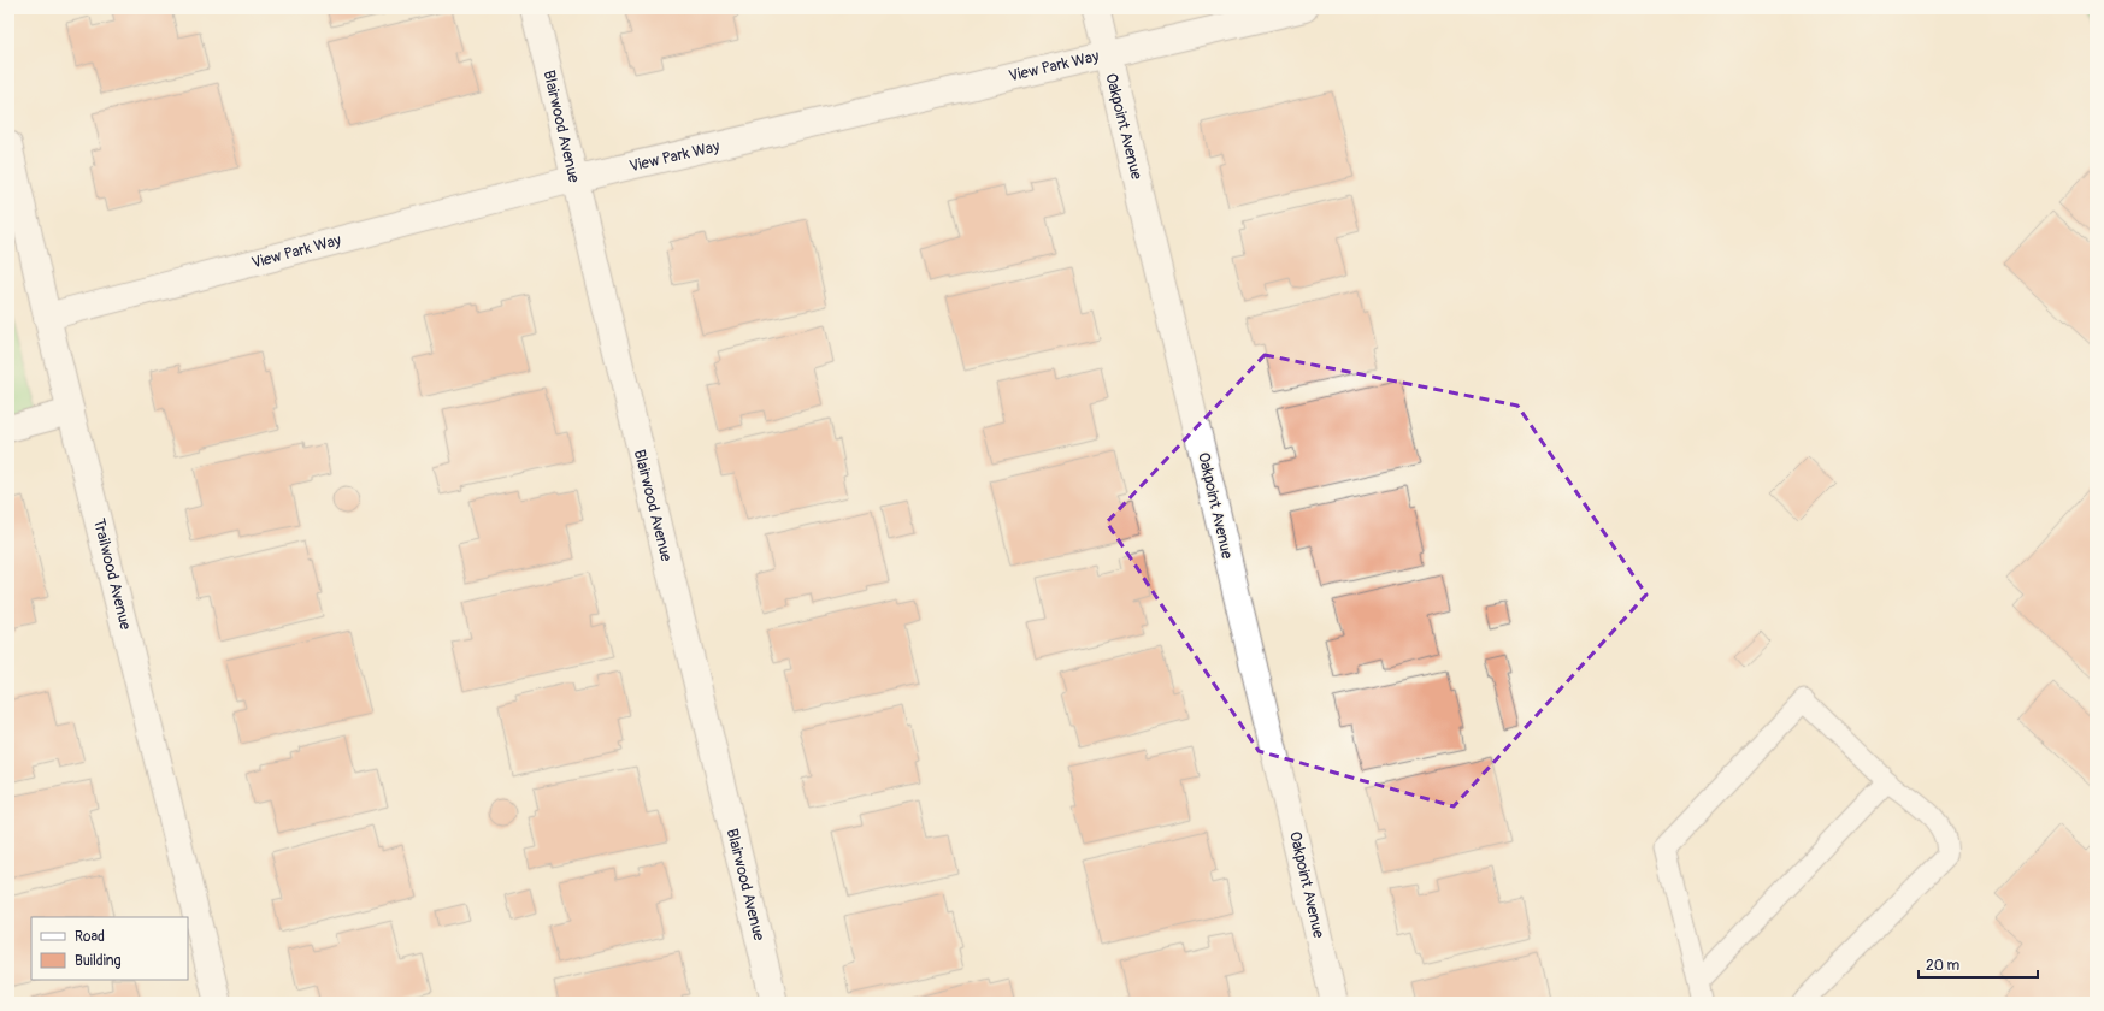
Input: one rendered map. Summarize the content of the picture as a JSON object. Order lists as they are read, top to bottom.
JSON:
{
  "streets": {
    "street": [
      "View Park Way",
      "Blairwood Avenue",
      "Oakpoint Avenue",
      "Trailwood Avenue"
    ]
  },
  "crossings": [
    ["View Park Way", "Blairwood Avenue"],
    ["View Park Way", "Oakpoint Avenue"],
    ["View Park Way", "Trailwood Avenue"]
  ],
  "legend": ["Road", "Building"],
  "scale_bar": "20 m"
}
